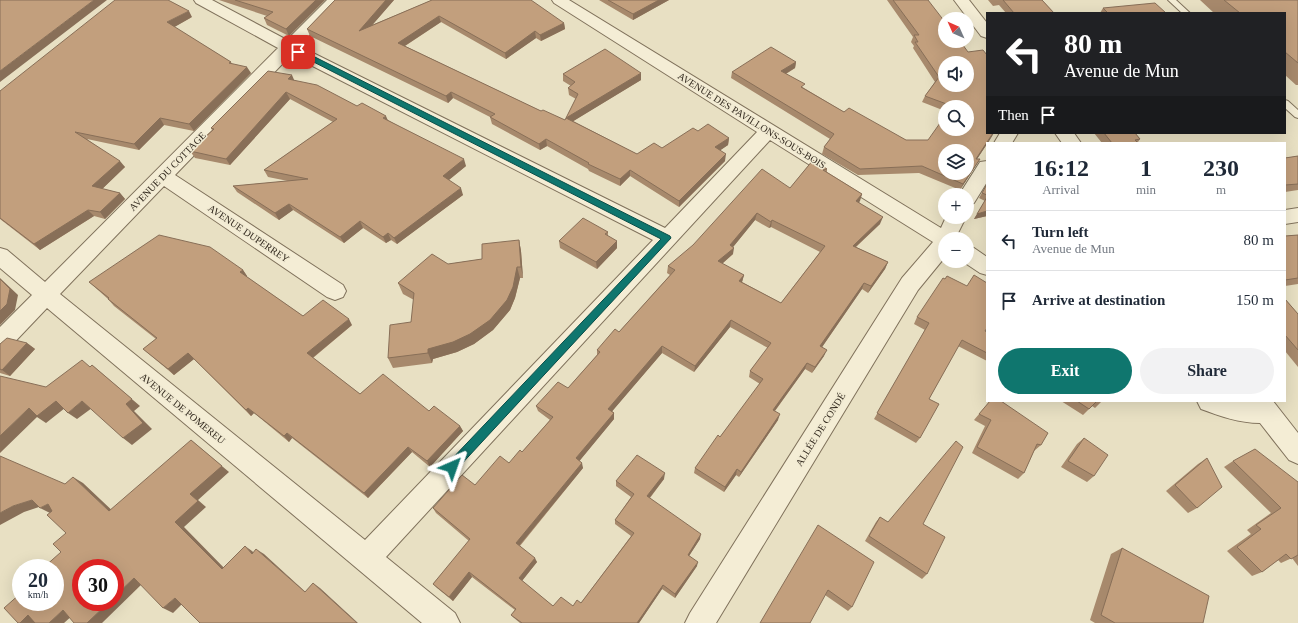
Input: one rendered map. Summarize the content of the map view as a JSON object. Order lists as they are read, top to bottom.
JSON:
{
  "streets": {
    "street": [
      "AVENUE DES PAVILLONS-SOUS-BOIS",
      "AVENUE DU COTTAGE",
      "AVENUE DUPERREY",
      "AVENUE DE POMEREU",
      "ALLÉE DE CONDÉ"
    ]
  },
  "crossings": [
    ["AVENUE DU COTTAGE", "AVENUE DUPERREY"],
    ["AVENUE DU COTTAGE", "AVENUE DE POMEREU"]
  ],
  "north": "top left",
  "page": {
    "map_buttons": ["+", "−"],
    "turn": ["80 m", "Avenue de Mun"],
    "then": "Then",
    "eta": [
      "16:12",
      "Arrival",
      "1",
      "min",
      "230",
      "m"
    ],
    "list": [
      {
        "name": "Turn left",
        "note": "Avenue de Mun",
        "value": "80 m"
      },
      {
        "name": "Arrive at destination",
        "value": "150 m"
      }
    ],
    "buttons": ["Exit", "Share"],
    "speed": "20 km/h",
    "limit": "30"
  }
}
